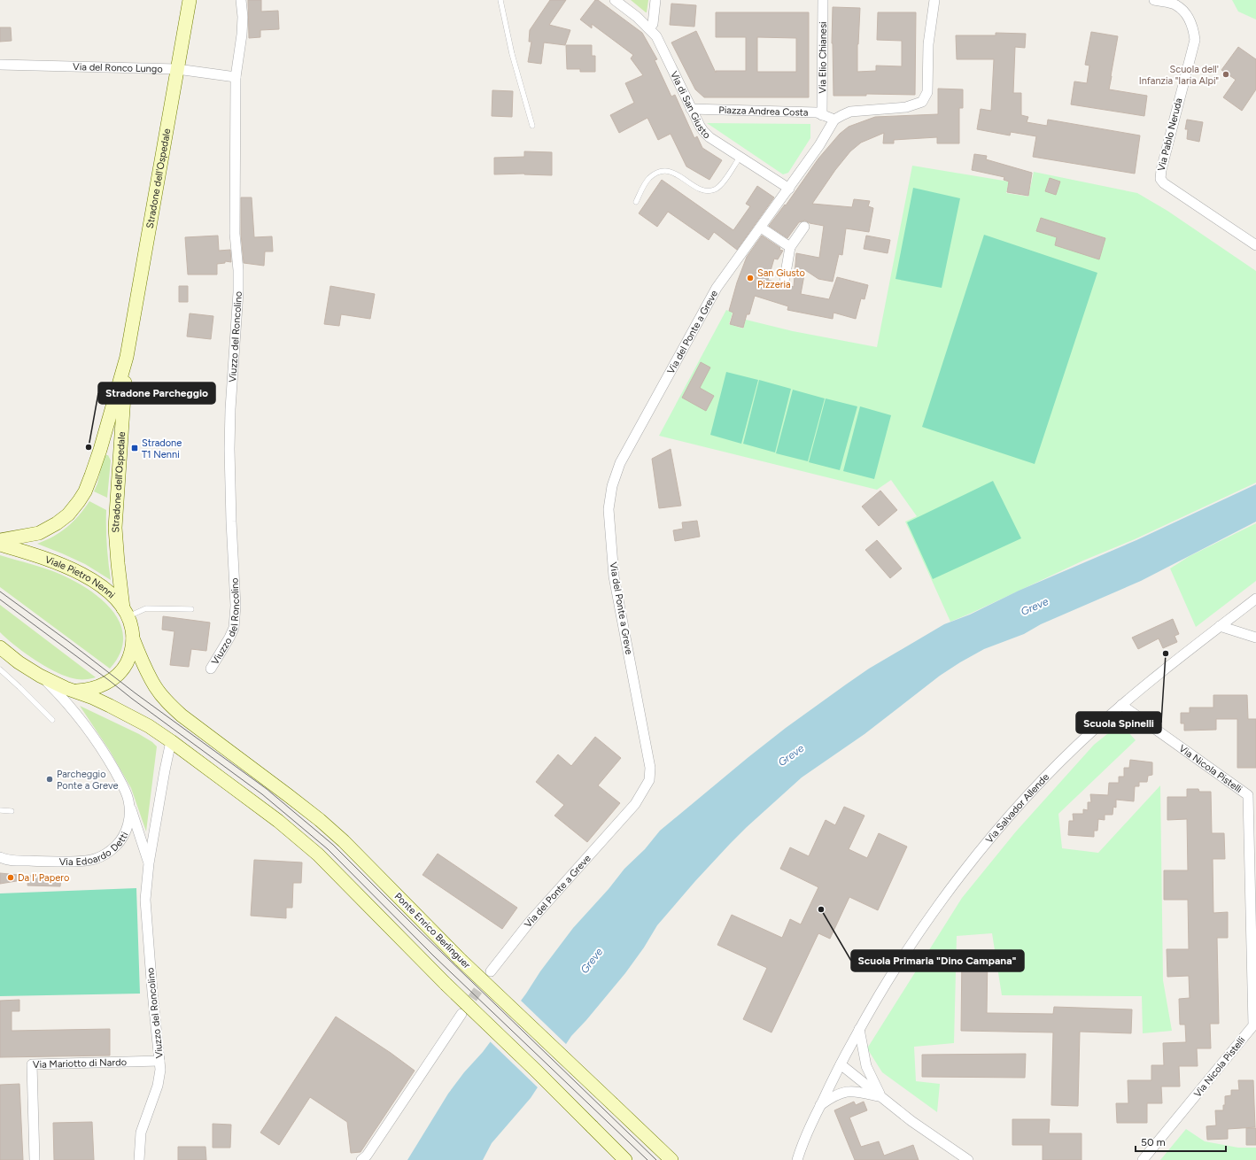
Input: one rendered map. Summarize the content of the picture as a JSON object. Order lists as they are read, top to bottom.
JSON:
{
  "streets": {
    "main road": ["Stradone dell'Ospedale", "Viale Pietro Nenni", "Ponte Enrico Berlinguer"],
    "street": [
      "Via Elio Chianesi",
      "Via del Ronco Lungo",
      "Via di San Giusto",
      "Piazza Andrea Costa",
      "Via Pablo Neruda",
      "Via del Ponte a Greve",
      "Viuzzo del Roncolino",
      "Via Nicola Pistelli",
      "Via Salvador Allende",
      "Via Edoardo Detti",
      "Via Mariotto di Nardo"
    ]
  },
  "crossings": [
    ["Via Elio Chianesi", "Piazza Andrea Costa"],
    ["Via del Ronco Lungo", "Stradone dell'Ospedale"],
    ["Via del Ronco Lungo", "Viuzzo del Roncolino"],
    ["Via di San Giusto", "Piazza Andrea Costa"],
    ["Via di San Giusto", "Via del Ponte a Greve"],
    ["Piazza Andrea Costa", "Via del Ponte a Greve"],
    ["Stradone dell'Ospedale", "Viale Pietro Nenni"],
    ["Viuzzo del Roncolino", "Via Edoardo Detti"],
    ["Viuzzo del Roncolino", "Via Mariotto di Nardo"],
    ["Viale Pietro Nenni", "Ponte Enrico Berlinguer"],
    ["Via Nicola Pistelli", "Via Salvador Allende"]
  ],
  "water": ["Greve"],
  "places": {
    "other": [
      "Scuola dell' Infanzia \"Iaria Alpi\"",
      "San Giusto Pizzeria",
      "Stradone Parcheggio",
      "Scuola Spinelli",
      "Parcheggio Ponte a Greve",
      "Da I' Papero",
      "Scuola Primaria \"Dino Campana\""
    ],
    "transit": ["Stradone T1 Nenni"]
  },
  "scale_bar": "50 m"
}
